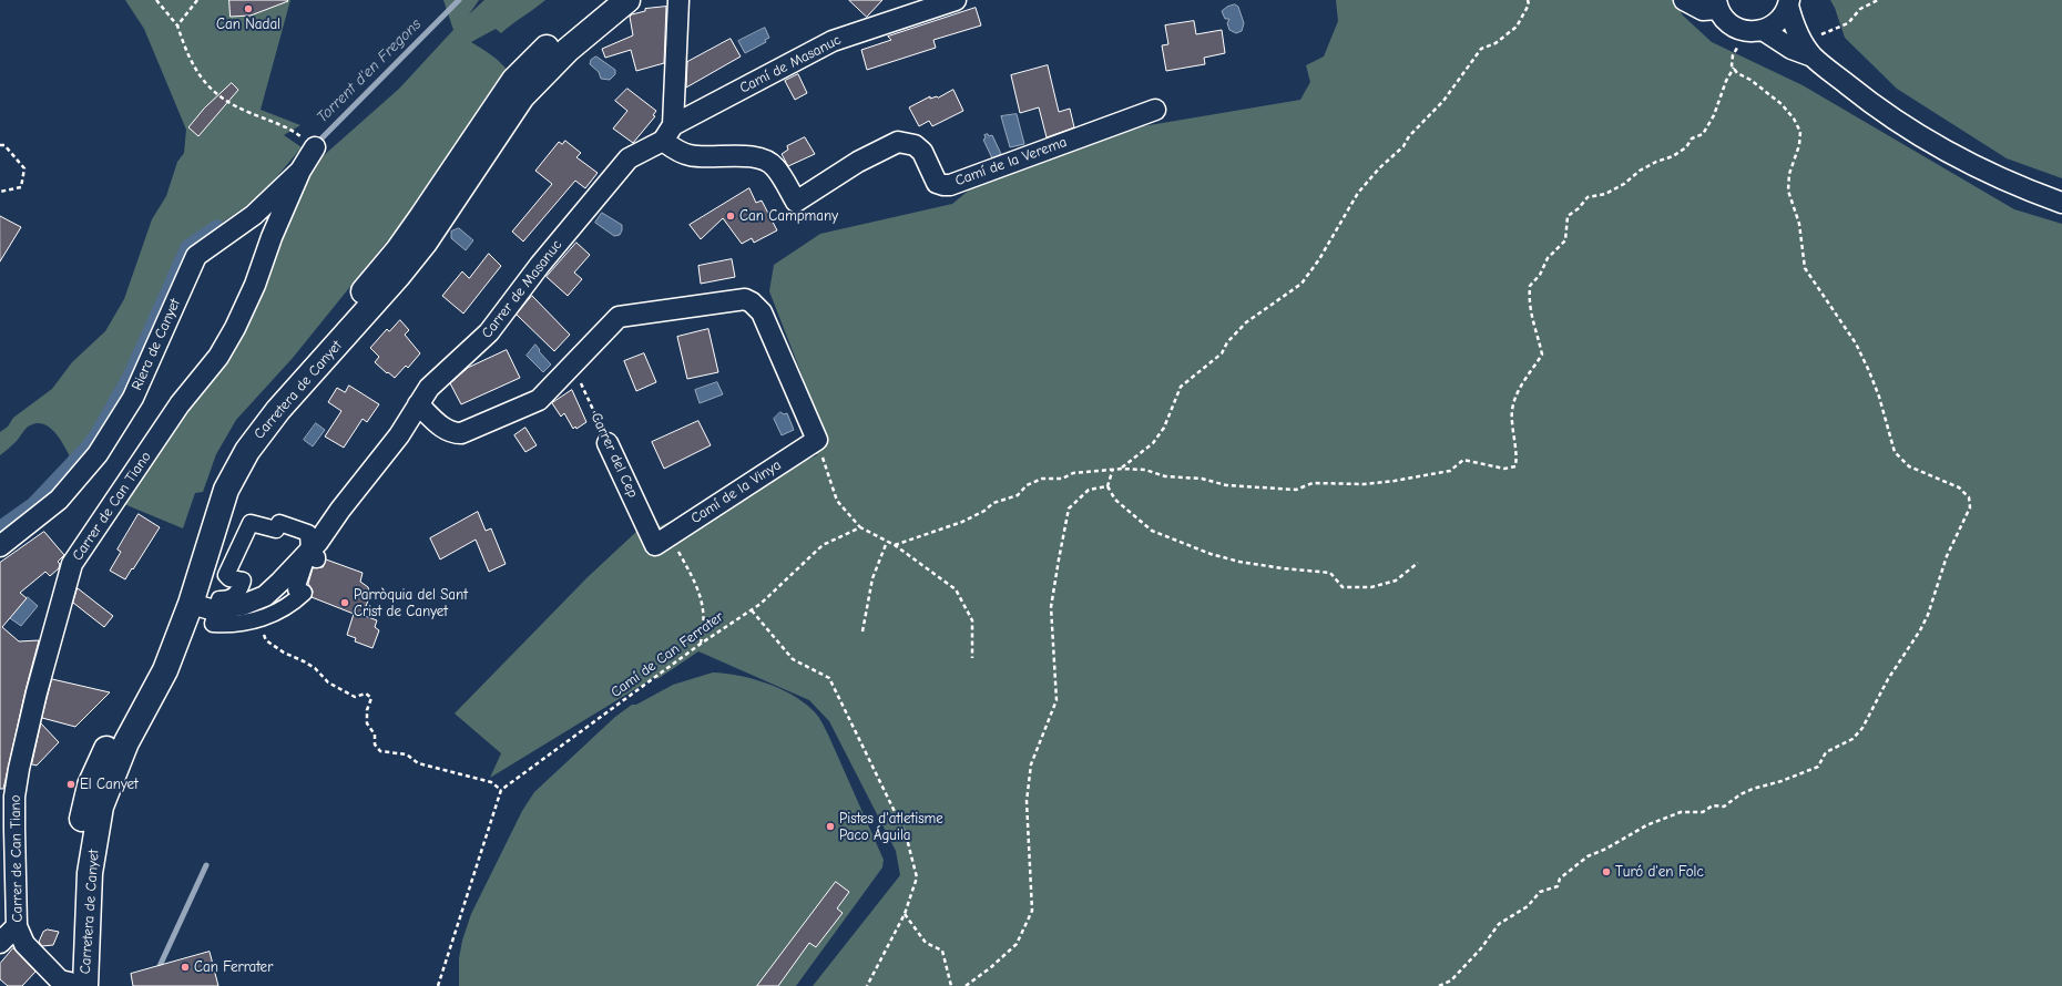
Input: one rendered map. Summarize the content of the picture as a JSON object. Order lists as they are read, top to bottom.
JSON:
{
  "streets": {
    "street": [
      "Camí de Masanuc",
      "Camí de la Verema",
      "Carrer de Masanuc",
      "Riera de Canyet",
      "Carretera de Canyet",
      "Carrer del Cep",
      "Camí de la Vinya",
      "Carrer de Can Tiano"
    ],
    "path": ["Camí de Can Ferrater"]
  },
  "crossings": [
    ["Camí de Masanuc", "Camí de la Verema"],
    ["Camí de Masanuc", "Carrer de Masanuc"],
    ["Camí de la Verema", "Carrer de Masanuc"],
    ["Carrer de Masanuc", "Carretera de Canyet"],
    ["Riera de Canyet", "Carrer de Can Tiano"],
    ["Carretera de Canyet", "Carrer de Can Tiano"],
    ["Carrer del Cep", "Camí de la Vinya"]
  ],
  "water": ["Torrent d'en Fregons"],
  "places": [
    "Can Nadal",
    "Can Campmany",
    "Parròquia del Sant Crist de Canyet",
    "El Canyet",
    "Pistes d'atletisme Paco Águila",
    "Turó d'en Folc",
    "Can Ferrater"
  ]
}
